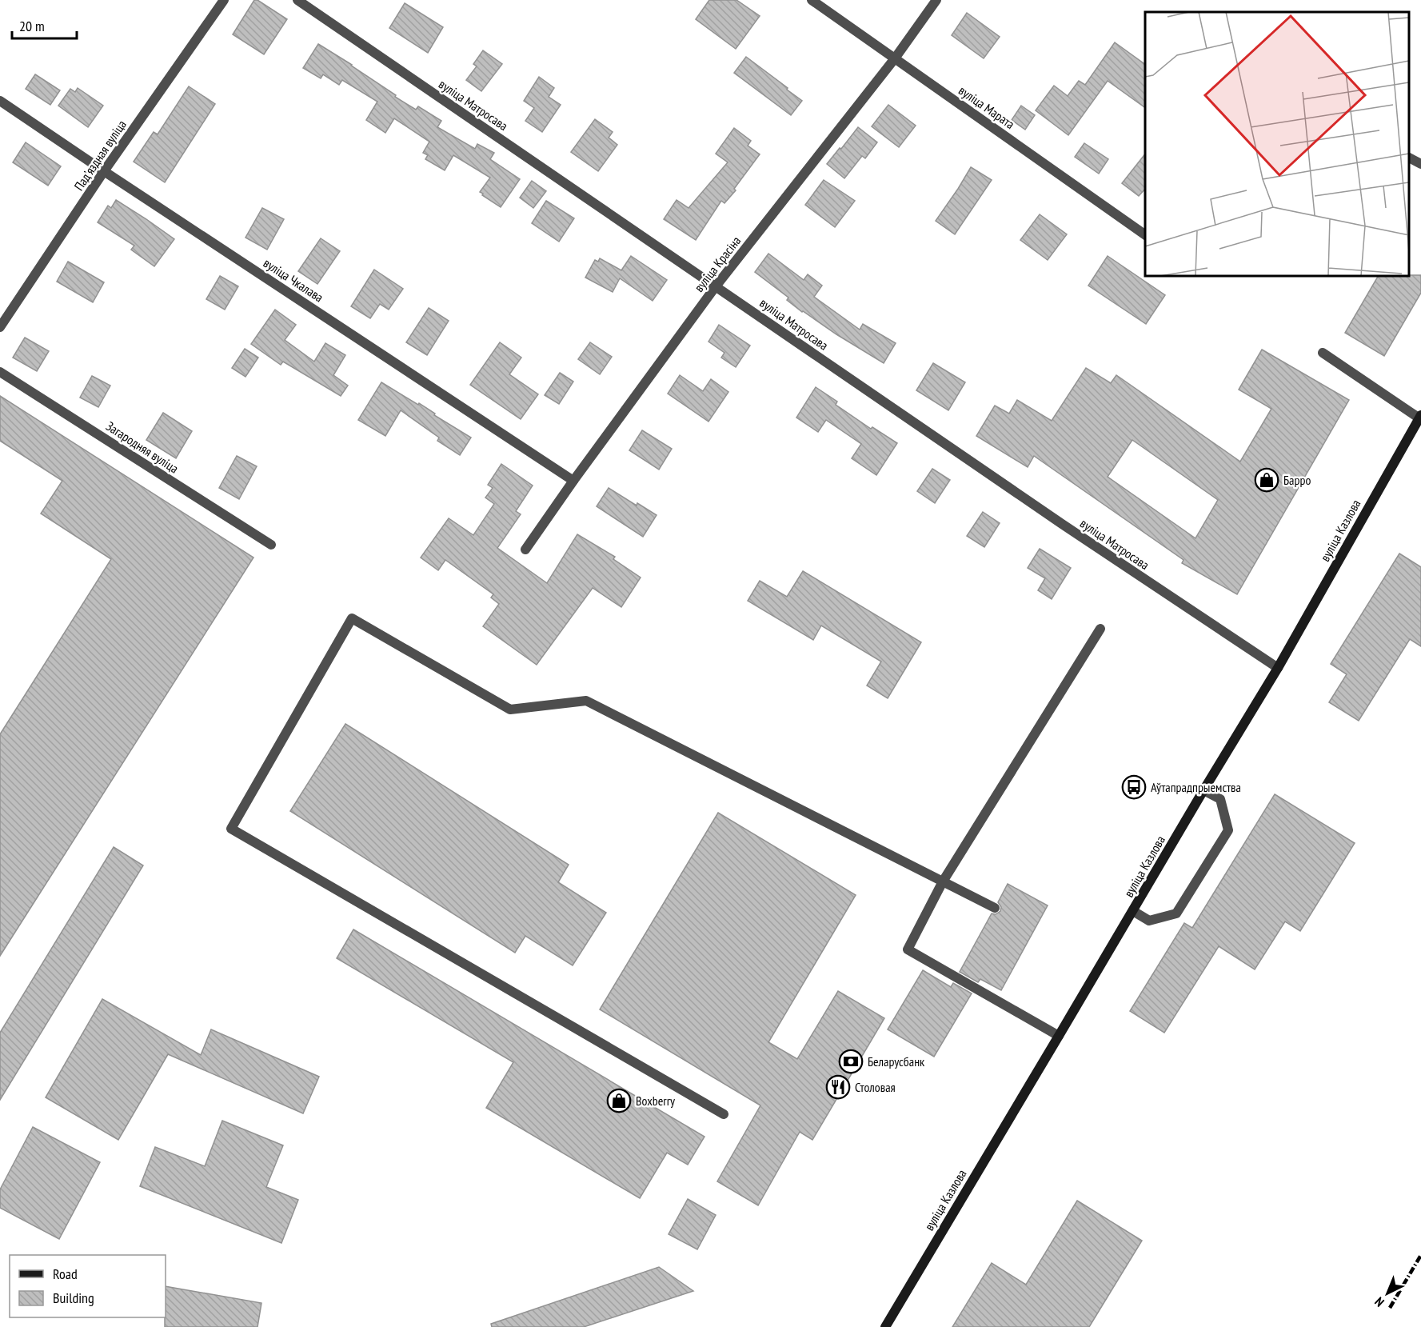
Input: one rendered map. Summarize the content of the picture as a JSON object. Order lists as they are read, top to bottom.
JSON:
{
  "streets": {
    "main road": ["вуліца Казлова"],
    "street": [
      "вуліца Матросава",
      "вуліца Марата",
      "Падʼяздная вуліца",
      "вуліца Красіна",
      "вуліца Чкалава",
      "Загародняя вуліца"
    ]
  },
  "crossings": [
    ["вуліца Матросава", "вуліца Красіна"],
    ["вуліца Матросава", "вуліца Казлова"],
    ["вуліца Марата", "вуліца Красіна"],
    ["Падʼяздная вуліца", "вуліца Чкалава"],
    ["вуліца Красіна", "вуліца Чкалава"]
  ],
  "places": {
    "shop": ["Барро", "Boxberry"],
    "bus stop": ["Аўтапрадпрыемства"],
    "bank": ["Беларусбанк"],
    "restaurant": ["Столовая"]
  },
  "legend": ["Road", "Building"],
  "scale_bar": "20 m",
  "north": "bottom left"
}
